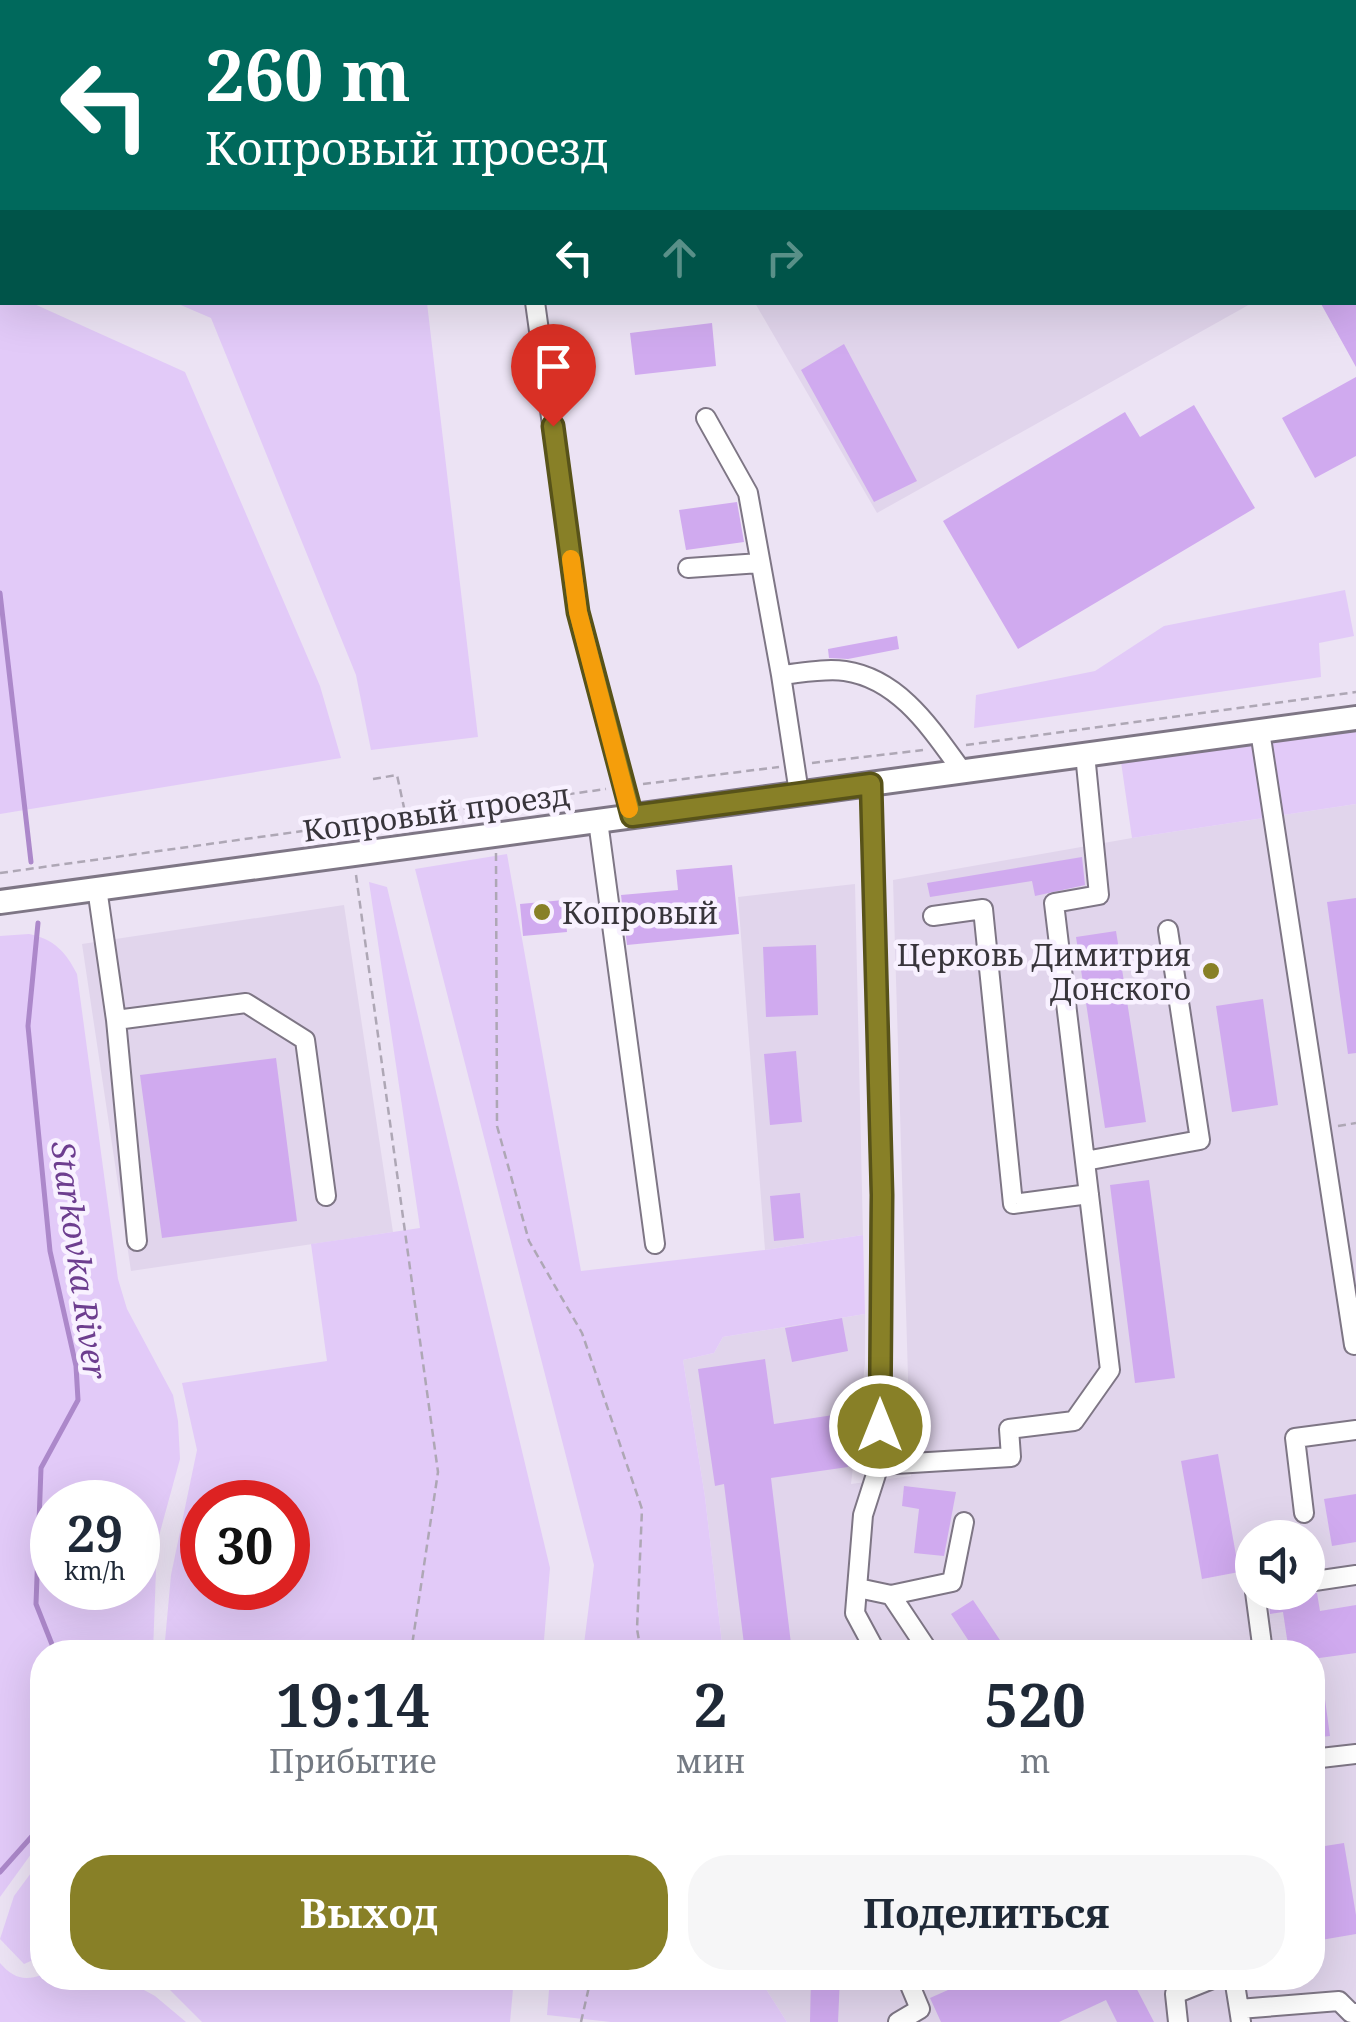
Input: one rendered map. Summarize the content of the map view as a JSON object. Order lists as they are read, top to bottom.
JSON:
{
  "streets": {
    "main road": ["Копровый проезд"]
  },
  "water": ["Starkovka River"],
  "places": ["Копровый", "Церковь Димитрия Донского"],
  "page": {
    "turn": ["260 m", "Копровый проезд"],
    "speed": "29 km/h",
    "limit": "30",
    "eta": [
      "19:14",
      "Прибытие",
      "2",
      "мин",
      "520",
      "m"
    ],
    "buttons": ["Выход", "Поделиться"]
  }
}
